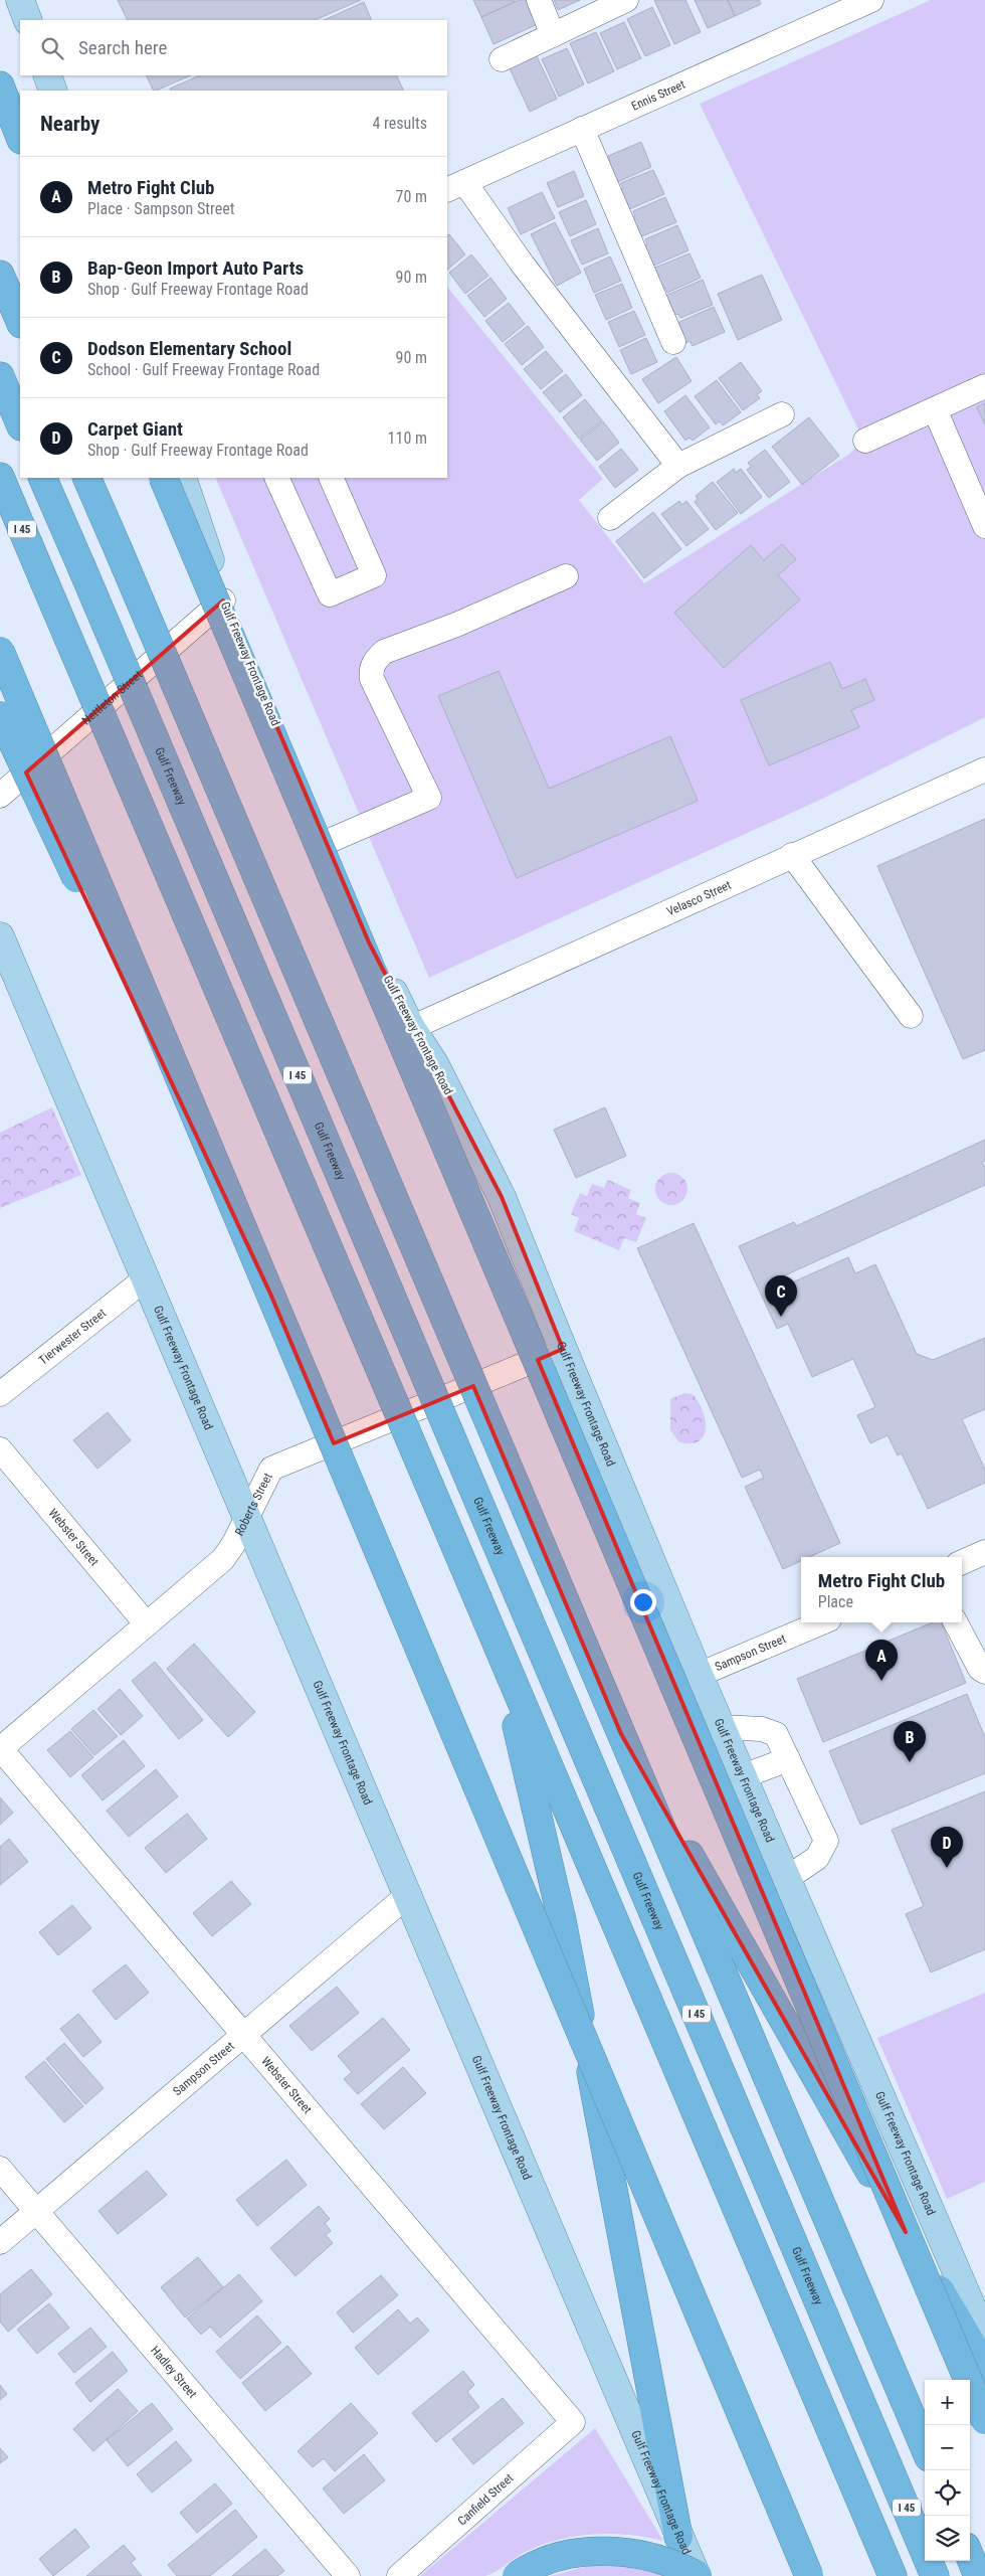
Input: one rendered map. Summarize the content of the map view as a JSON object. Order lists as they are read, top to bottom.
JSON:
{
  "streets": {
    "highway": ["I 45", "Gulf Freeway"],
    "main road": ["Gulf Freeway Frontage Road"],
    "street": [
      "Ennis Street",
      "Nettleton Street",
      "Velasco Street",
      "Tierwester Street",
      "Roberts Street",
      "Webster Street",
      "Sampson Street",
      "Hadley Street",
      "Canfield Street"
    ]
  },
  "crossings": [
    ["Gulf Freeway Frontage Road", "Nettleton Street"],
    ["Gulf Freeway Frontage Road", "Velasco Street"],
    ["Gulf Freeway Frontage Road", "Tierwester Street"],
    ["Gulf Freeway Frontage Road", "Roberts Street"],
    ["Gulf Freeway Frontage Road", "Sampson Street"],
    ["Roberts Street", "Webster Street"],
    ["Webster Street", "Sampson Street"],
    ["Webster Street", "Canfield Street"],
    ["Sampson Street", "Hadley Street"]
  ],
  "page": {
    "search": "Search here",
    "heading": ["Nearby", "4 results"],
    "list": [
      {
        "mark": "A",
        "name": "Metro Fight Club",
        "note": "Place · Sampson Street",
        "value": "70 m"
      },
      {
        "mark": "B",
        "name": "Bap-Geon Import Auto Parts",
        "note": "Shop · Gulf Freeway Frontage Road",
        "value": "90 m"
      },
      {
        "mark": "C",
        "name": "Dodson Elementary School",
        "note": "School · Gulf Freeway Frontage Road",
        "value": "90 m"
      },
      {
        "mark": "D",
        "name": "Carpet Giant",
        "note": "Shop · Gulf Freeway Frontage Road",
        "value": "110 m"
      }
    ],
    "pins": [
      "C",
      "A",
      "B",
      "D"
    ],
    "popup": ["Metro Fight Club", "Place"],
    "map_buttons": ["+", "−"]
  }
}
